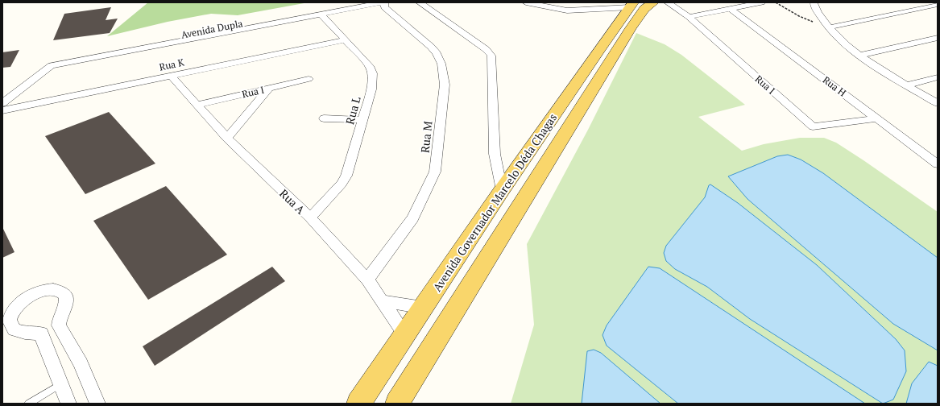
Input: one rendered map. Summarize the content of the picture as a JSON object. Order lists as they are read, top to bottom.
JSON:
{
  "streets": {
    "main road": ["Avenida Governador Marcelo Déda Chagas"],
    "street": [
      "Avenida Dupla",
      "Rua K",
      "Rua I",
      "Rua H",
      "Rua L",
      "Rua M",
      "Rua A"
    ]
  },
  "crossings": [
    ["Avenida Dupla", "Rua L"],
    ["Avenida Dupla", "Rua M"],
    ["Rua K", "Rua L"],
    ["Rua K", "Rua A"],
    ["Rua I", "Rua H"],
    ["Rua I", "Rua A"],
    ["Rua L", "Rua A"],
    ["Rua M", "Rua A"],
    ["Rua A", "Avenida Governador Marcelo Déda Chagas"]
  ]
}
